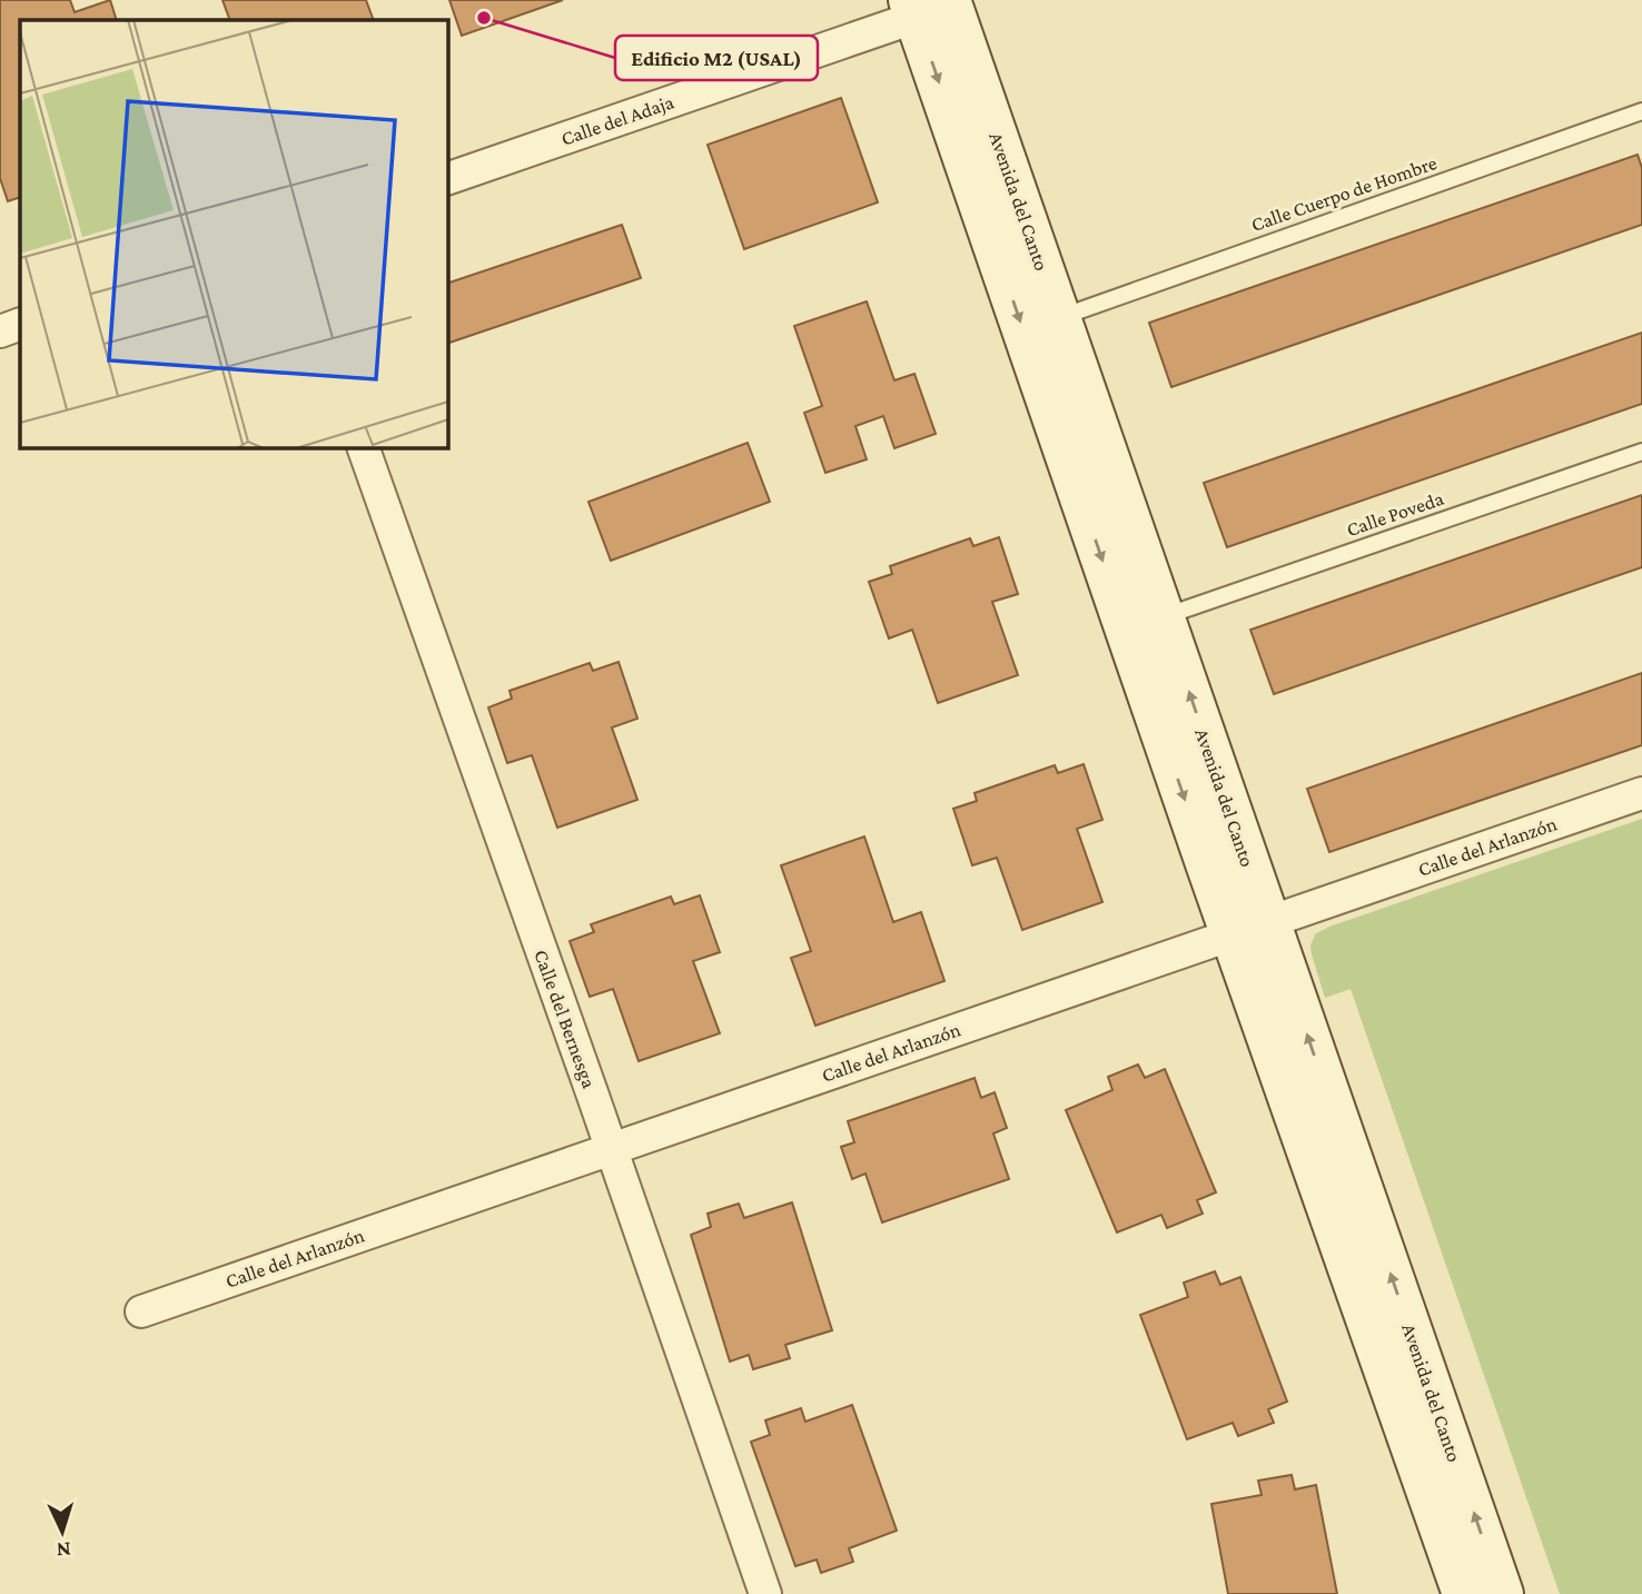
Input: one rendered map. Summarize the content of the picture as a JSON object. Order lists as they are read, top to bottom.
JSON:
{
  "streets": {
    "main road": ["Avenida del Canto"],
    "street": ["Calle del Adaja", "Calle del Arlanzón", "Calle del Bernesga"],
    "lane": ["Calle Cuerpo de Hombre", "Calle Poveda"]
  },
  "crossings": [
    ["Calle del Adaja", "Avenida del Canto"],
    ["Calle Cuerpo de Hombre", "Avenida del Canto"],
    ["Avenida del Canto", "Calle Poveda"],
    ["Avenida del Canto", "Calle del Arlanzón"],
    ["Calle del Arlanzón", "Calle del Bernesga"]
  ],
  "places": ["Edificio M2 (USAL)"],
  "north": "bottom"
}
